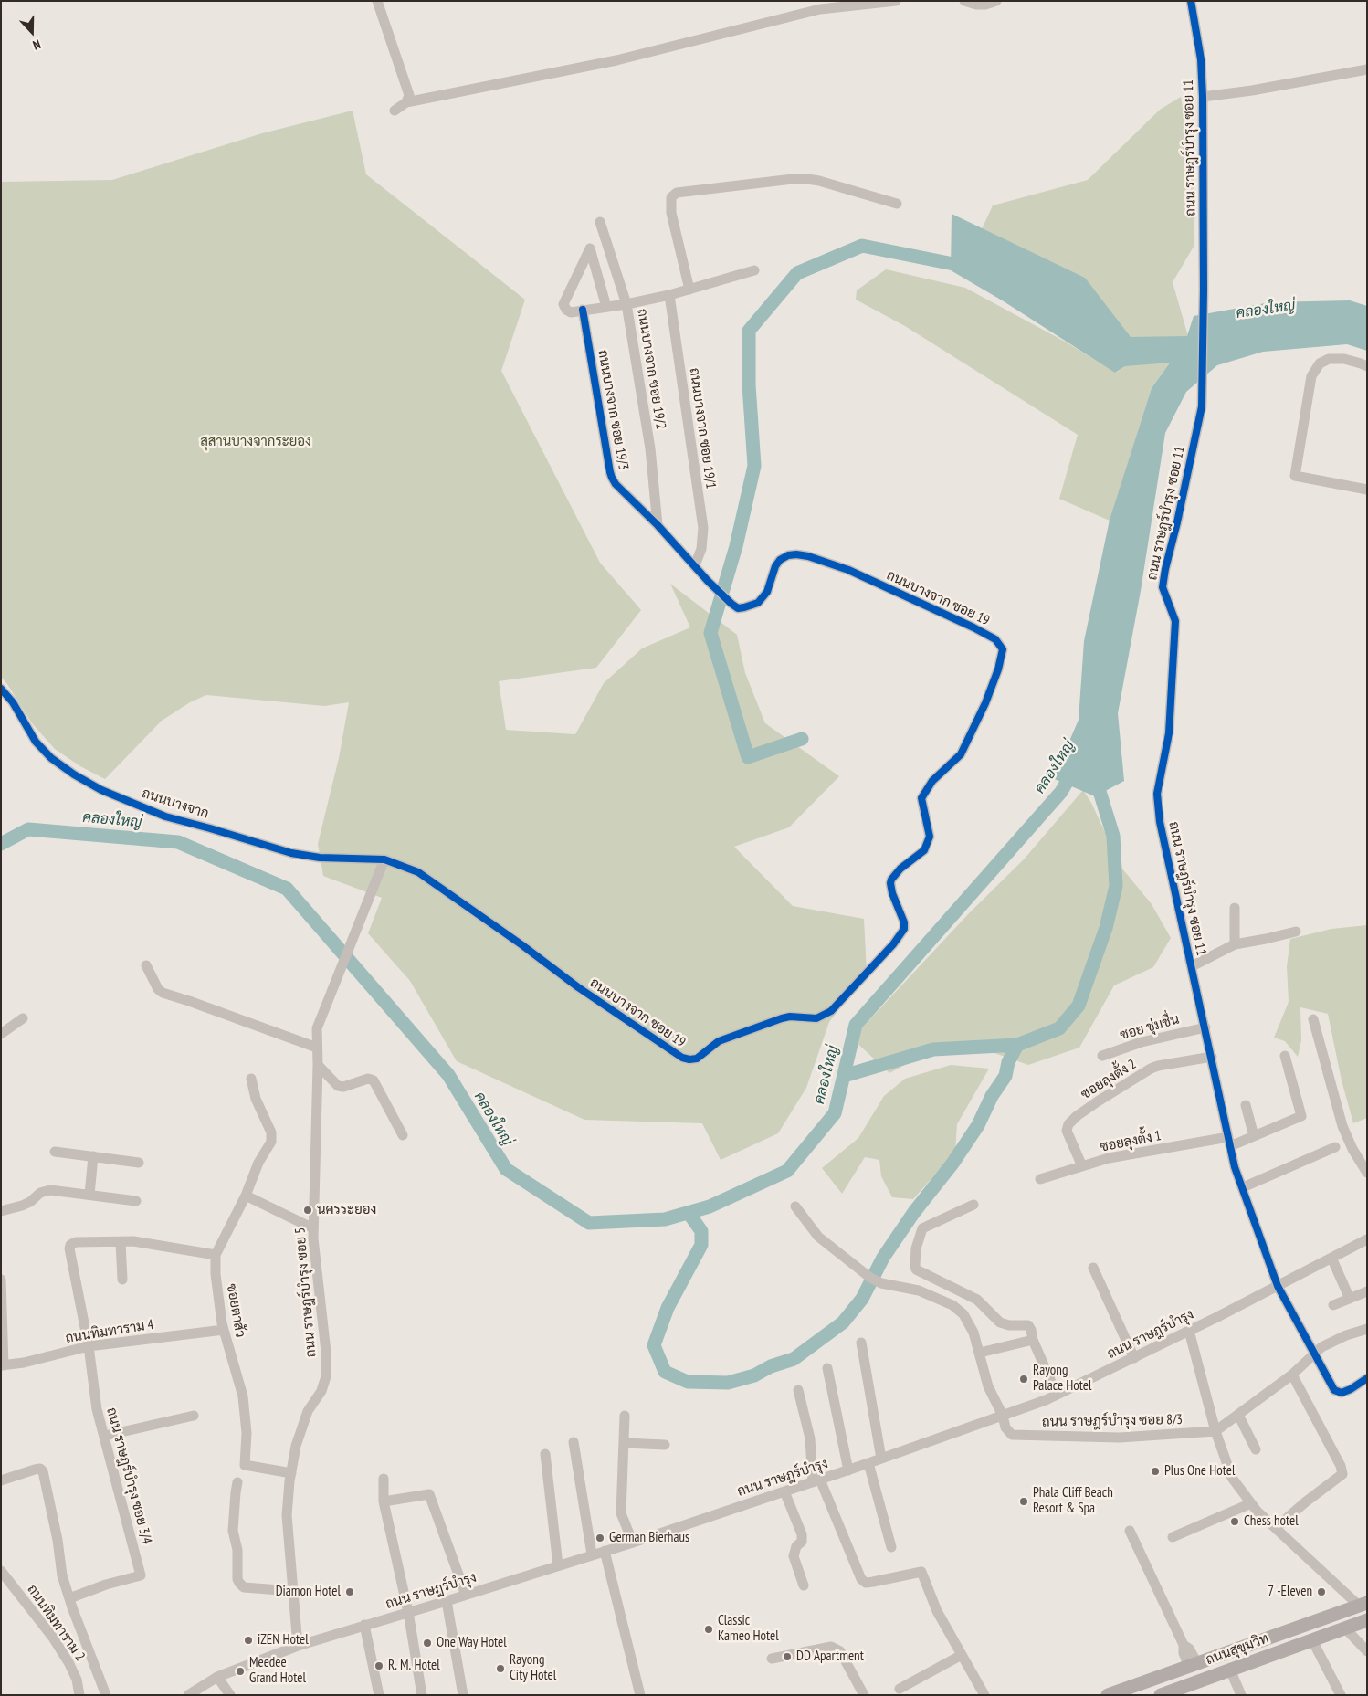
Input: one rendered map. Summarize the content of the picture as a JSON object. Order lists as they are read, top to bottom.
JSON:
{
  "streets": {
    "main road": ["ถนนสุขุมวิท"],
    "street": [
      "ถนน ราษฎร์บำรุง ซอย 11",
      "ถนนบางจาก ซอย 19/2",
      "ถนนบางจาก ซอย 19/3",
      "ถนนบางจาก ซอย 19/1",
      "ถนนบางจาก ซอย 19",
      "ถนนบางจาก",
      "ซอย ชุ่มชื่น",
      "ซอยลุงตั้ง 2",
      "ซอยลุงตั้ง 1",
      "ถนน ราษฎร์บำรุง ซอย 5",
      "ซอยตาสัว",
      "ถนนทิมทาราม 4",
      "ถนน ราษฎร์บำรุง",
      "ถนน ราษฎร์บำรุง ซอย 8/3",
      "ถนน ราษฎร์บำรุง ซอย 3/4",
      "ถนนทิมทาราม 2"
    ]
  },
  "crossings": [
    ["ถนน ราษฎร์บำรุง ซอย 11", "ซอย ชุ่มชื่น"],
    ["ถนน ราษฎร์บำรุง ซอย 11", "ซอยลุงตั้ง 2"],
    ["ถนน ราษฎร์บำรุง ซอย 11", "ซอยลุงตั้ง 1"],
    ["ถนน ราษฎร์บำรุง ซอย 11", "ถนน ราษฎร์บำรุง"],
    ["ถนนบางจาก ซอย 19/2", "ถนนบางจาก ซอย 19/3"],
    ["ถนนบางจาก ซอย 19/2", "ถนนบางจาก ซอย 19"],
    ["ถนนบางจาก ซอย 19/3", "ถนนบางจาก ซอย 19"],
    ["ถนนบางจาก ซอย 19/1", "ถนนบางจาก ซอย 19"],
    ["ถนนบางจาก ซอย 19", "ถนนบางจาก"],
    ["ถนนบางจาก ซอย 19", "ถนน ราษฎร์บำรุง ซอย 5"],
    ["ถนนบางจาก", "ถนน ราษฎร์บำรุง ซอย 5"],
    ["ซอยลุงตั้ง 2", "ซอยลุงตั้ง 1"],
    ["ถนน ราษฎร์บำรุง ซอย 5", "ซอยตาสัว"],
    ["ถนน ราษฎร์บำรุง ซอย 5", "ถนน ราษฎร์บำรุง"],
    ["ซอยตาสัว", "ถนนทิมทาราม 4"],
    ["ถนนทิมทาราม 4", "ถนน ราษฎร์บำรุง ซอย 3/4"],
    ["ถนน ราษฎร์บำรุง", "ถนน ราษฎร์บำรุง ซอย 8/3"]
  ],
  "water": ["คลองใหญ่"],
  "parks": ["สุสานบางจากระยอง"],
  "places": [
    "นครระยอง",
    "Rayong Palace Hotel",
    "Plus One Hotel",
    "Phala Cliff Beach Resort & Spa",
    "Chess hotel",
    "German Bierhaus",
    "Diamon Hotel",
    "7 -Eleven",
    "Classic Kameo Hotel",
    "iZEN Hotel",
    "One Way Hotel",
    "DD Apartment",
    "R. M. Hotel",
    "Rayong City Hotel",
    "Meedee Grand Hotel"
  ],
  "north": "bottom"
}
